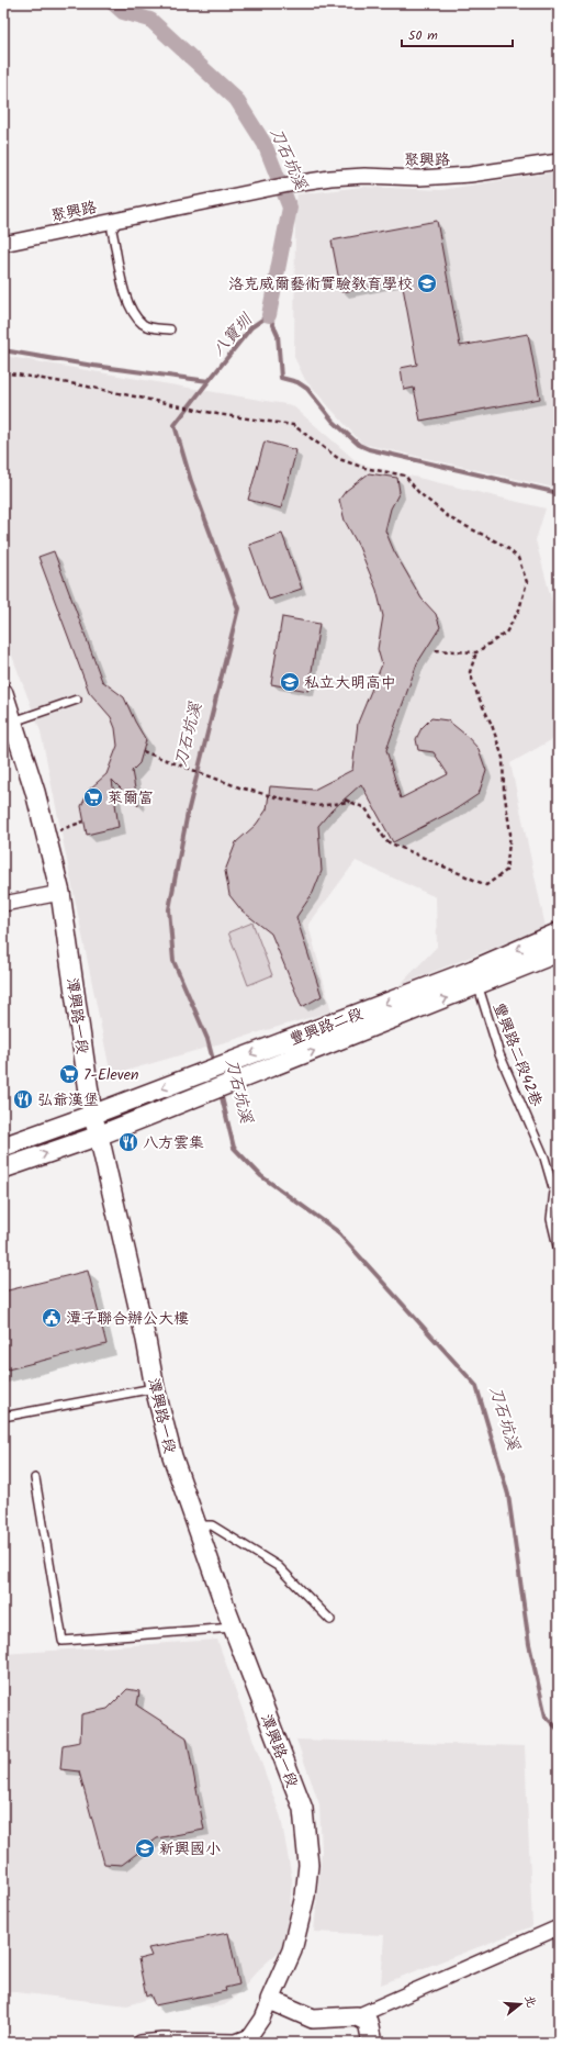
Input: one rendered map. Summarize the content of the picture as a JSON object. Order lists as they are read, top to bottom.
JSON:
{
  "streets": {
    "street": ["聚興路", "潭興路一段", "豐興路二段"],
    "lane": ["豐興路二段42巷"]
  },
  "crossings": [
    ["潭興路一段", "豐興路二段"],
    ["豐興路二段", "豐興路二段42巷"]
  ],
  "water": ["刀石坑溪", "八寶圳"],
  "places": {
    "school or university": ["洛克威爾藝術實驗教育學校", "私立大明高中", "新興國小"],
    "supermarket": ["萊爾富", "7-Eleven"],
    "restaurant": ["弘爺漢堡", "八方雲集"],
    "public building": ["潭子聯合辦公大樓"]
  },
  "scale_bar": "50 m",
  "north": "right"
}
